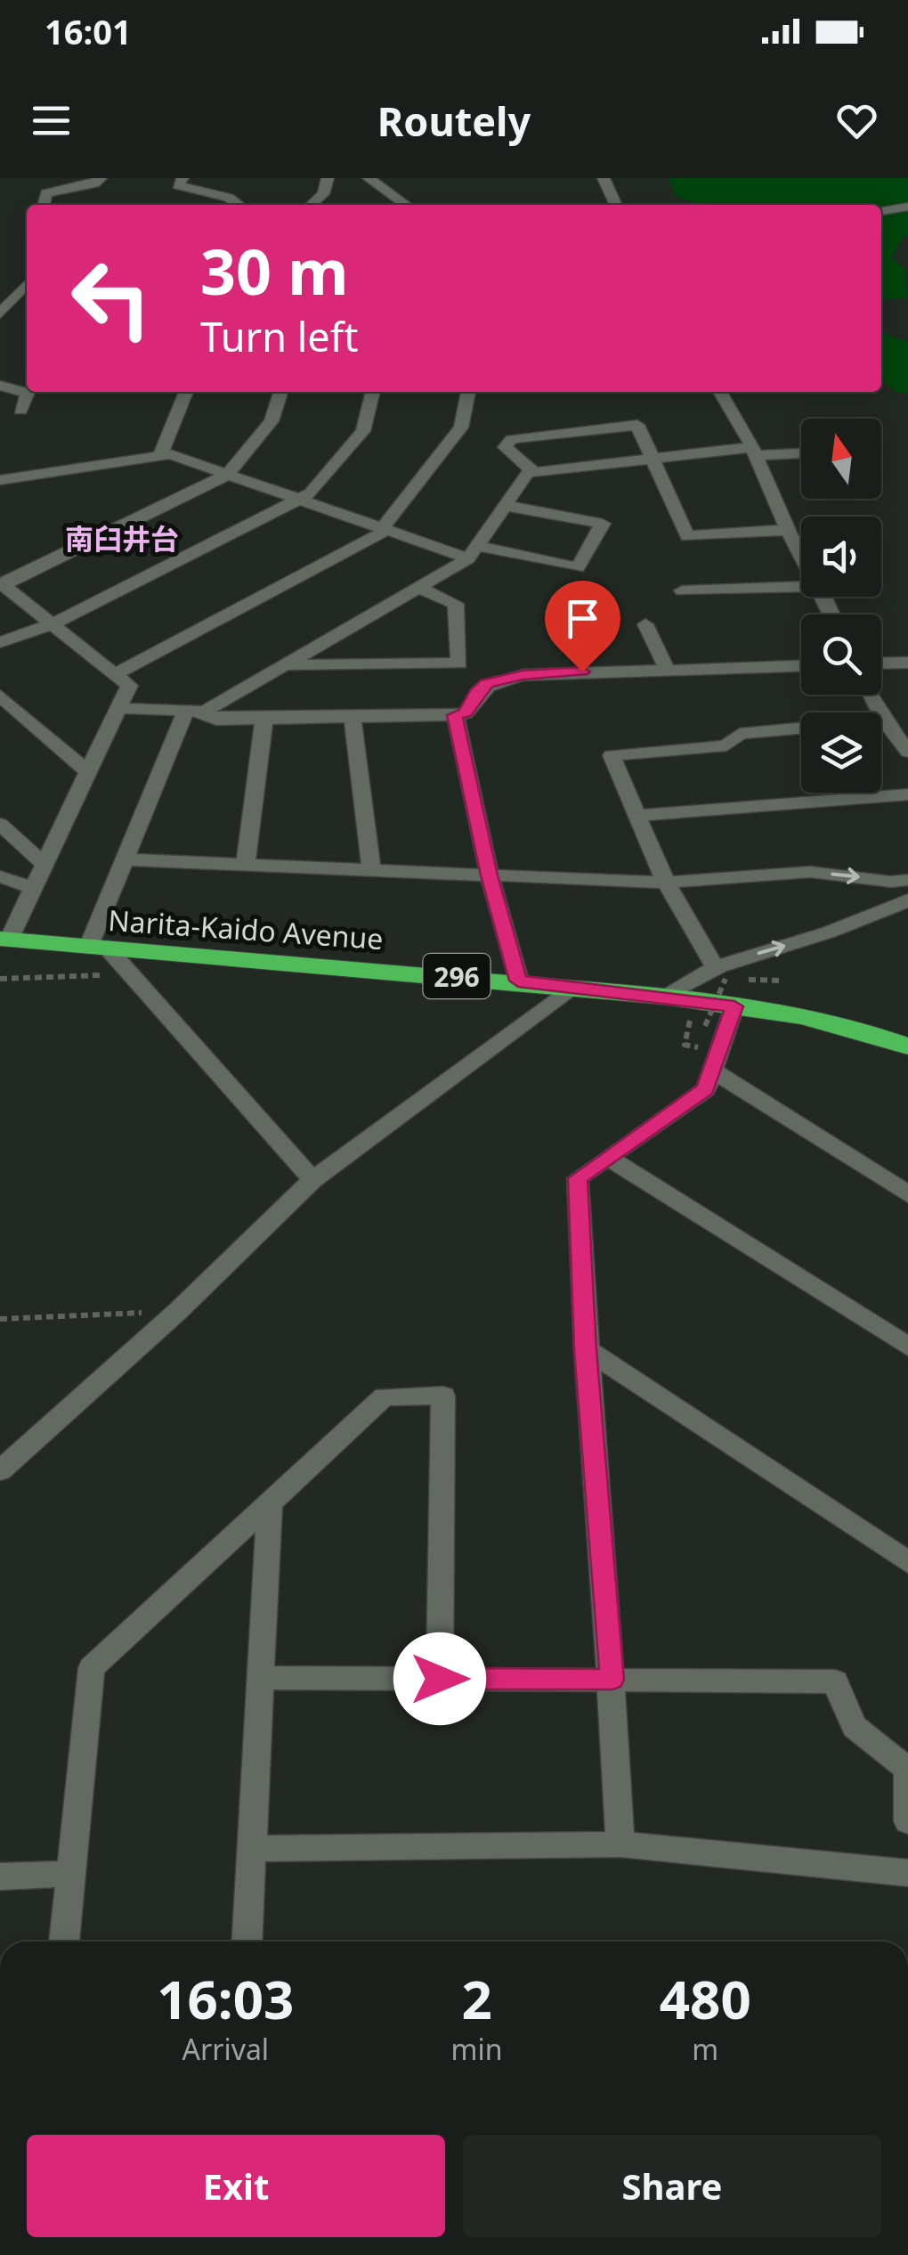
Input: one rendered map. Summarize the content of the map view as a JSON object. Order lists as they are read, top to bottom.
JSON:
{
  "streets": {
    "highway": ["Narita-Kaido Avenue", "296"]
  },
  "districts": ["南臼井台"],
  "north": "top",
  "page": {
    "status": "16:01",
    "header": "Routely",
    "turn": ["30 m", "Turn left"],
    "eta": [
      "16:03",
      "Arrival",
      "2",
      "min",
      "480",
      "m"
    ],
    "buttons": ["Exit", "Share"]
  }
}
